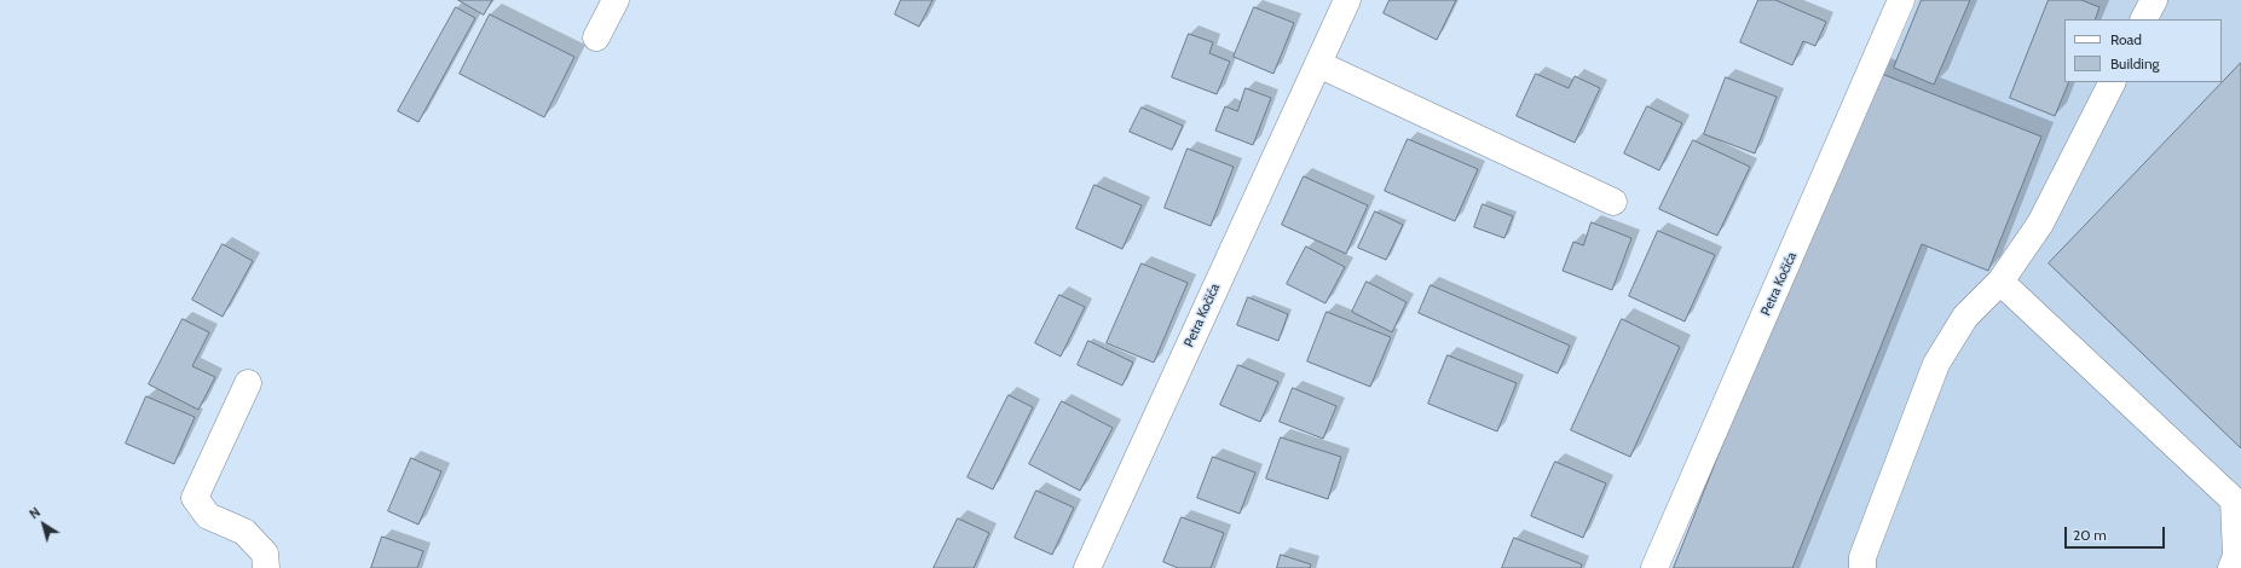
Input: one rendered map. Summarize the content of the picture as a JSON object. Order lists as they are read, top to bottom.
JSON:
{
  "streets": {
    "street": ["Petra Kočića"]
  },
  "legend": ["Road", "Building"],
  "scale_bar": "20 m",
  "north": "top left"
}
